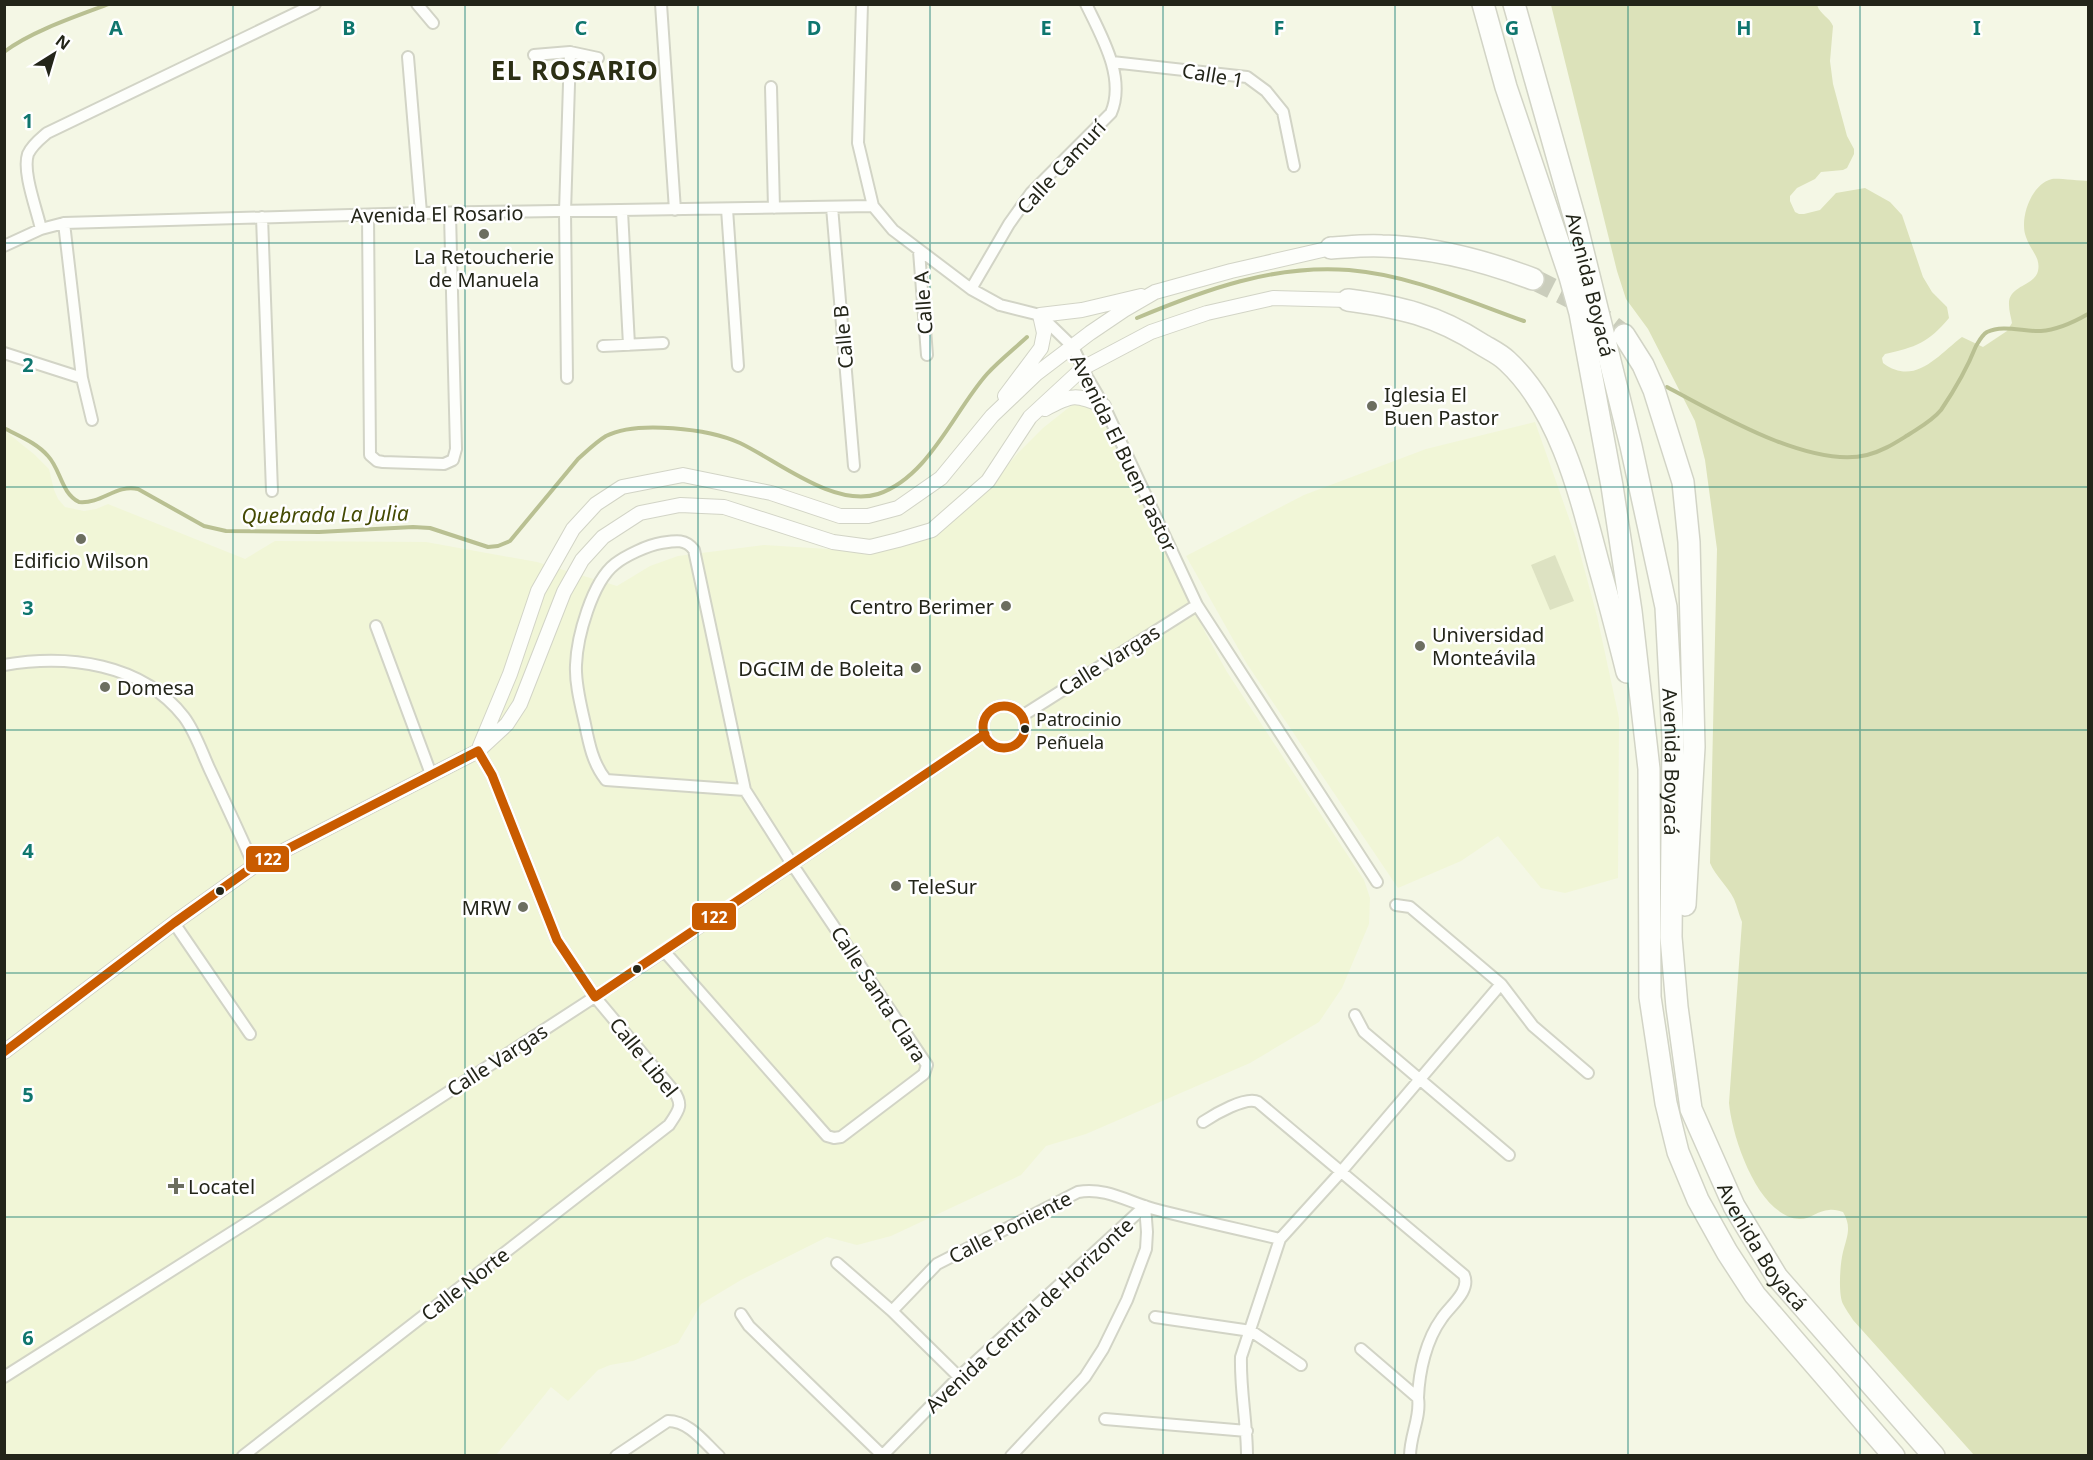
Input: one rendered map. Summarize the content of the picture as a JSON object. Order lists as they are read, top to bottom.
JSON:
{
  "streets": {
    "highway": ["Avenida Boyacá"],
    "street": [
      "Calle 1",
      "Calle Camurí",
      "Avenida El Rosario",
      "Calle A",
      "Calle B",
      "Avenida El Buen Pastor",
      "Calle Vargas",
      "Calle Santa Clara",
      "Calle Libel",
      "Calle Poniente",
      "Calle Norte",
      "Avenida Central de Horizonte"
    ]
  },
  "crossings": [
    ["Calle 1", "Calle Camurí"],
    ["Calle Camurí", "Avenida El Buen Pastor"],
    ["Avenida El Rosario", "Calle B"],
    ["Avenida El Rosario", "Avenida El Buen Pastor"],
    ["Calle A", "Avenida El Buen Pastor"],
    ["Avenida El Buen Pastor", "Calle Vargas"],
    ["Calle Vargas", "Calle Santa Clara"],
    ["Calle Vargas", "Calle Libel"],
    ["Calle Libel", "Calle Norte"],
    ["Calle Poniente", "Avenida Central de Horizonte"]
  ],
  "districts": ["EL ROSARIO"],
  "water": ["Quebrada La Julia"],
  "places": {
    "other": [
      "La Retoucherie de Manuela",
      "Iglesia El Buen Pastor",
      "Edificio Wilson",
      "Centro Berimer",
      "Universidad Monteávila",
      "DGCIM de Boleita",
      "Domesa",
      "Patrocinio Peñuela",
      "TeleSur",
      "MRW"
    ],
    "health": ["Locatel"]
  },
  "lines": ["transit line 122"],
  "north": "top right",
  "grid": {
    "columns": [
      "A",
      "B",
      "C",
      "D",
      "E",
      "F",
      "G",
      "H",
      "I"
    ],
    "rows": [
      "1",
      "2",
      "3",
      "4",
      "5",
      "6"
    ]
  }
}
